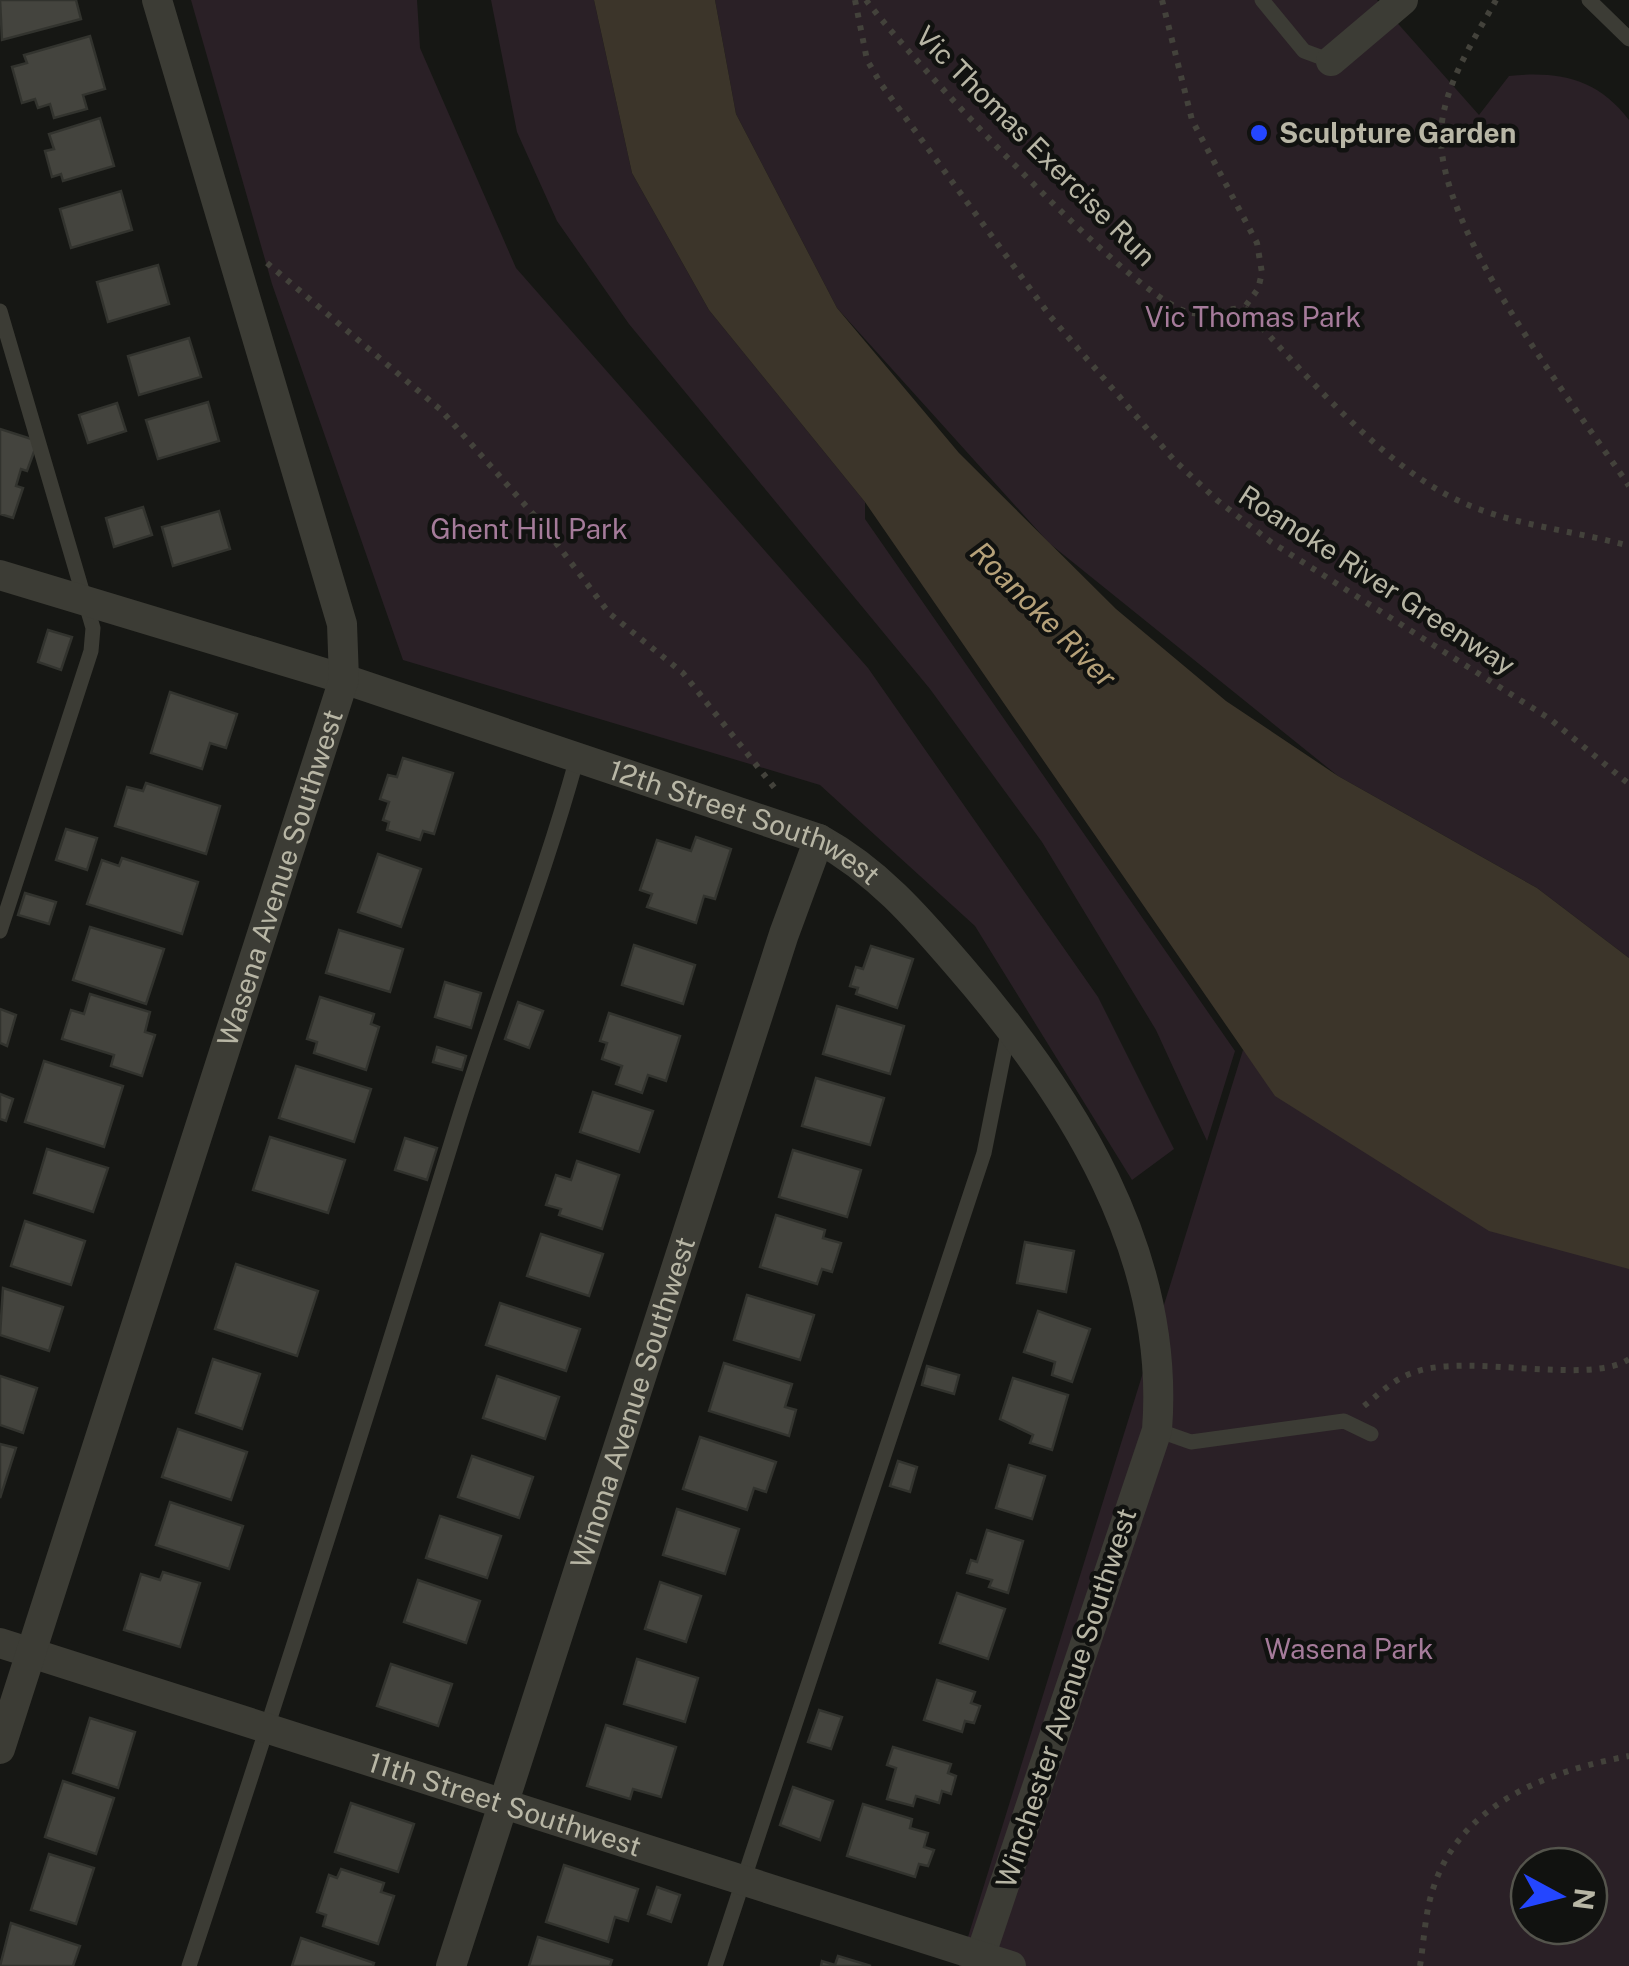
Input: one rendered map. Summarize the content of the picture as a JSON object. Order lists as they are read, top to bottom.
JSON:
{
  "streets": {
    "street": [
      "12th Street Southwest",
      "Wasena Avenue Southwest",
      "Winona Avenue Southwest",
      "Winchester Avenue Southwest",
      "11th Street Southwest"
    ],
    "path": ["Vic Thomas Exercise Run", "Roanoke River Greenway"]
  },
  "crossings": [
    ["12th Street Southwest", "Wasena Avenue Southwest"],
    ["12th Street Southwest", "Winona Avenue Southwest"],
    ["12th Street Southwest", "Winchester Avenue Southwest"],
    ["Wasena Avenue Southwest", "11th Street Southwest"],
    ["Winona Avenue Southwest", "11th Street Southwest"],
    ["Winchester Avenue Southwest", "11th Street Southwest"]
  ],
  "water": ["Roanoke River"],
  "parks": ["Vic Thomas Park", "Ghent Hill Park", "Wasena Park"],
  "places": ["Sculpture Garden"],
  "north": "right"
}
